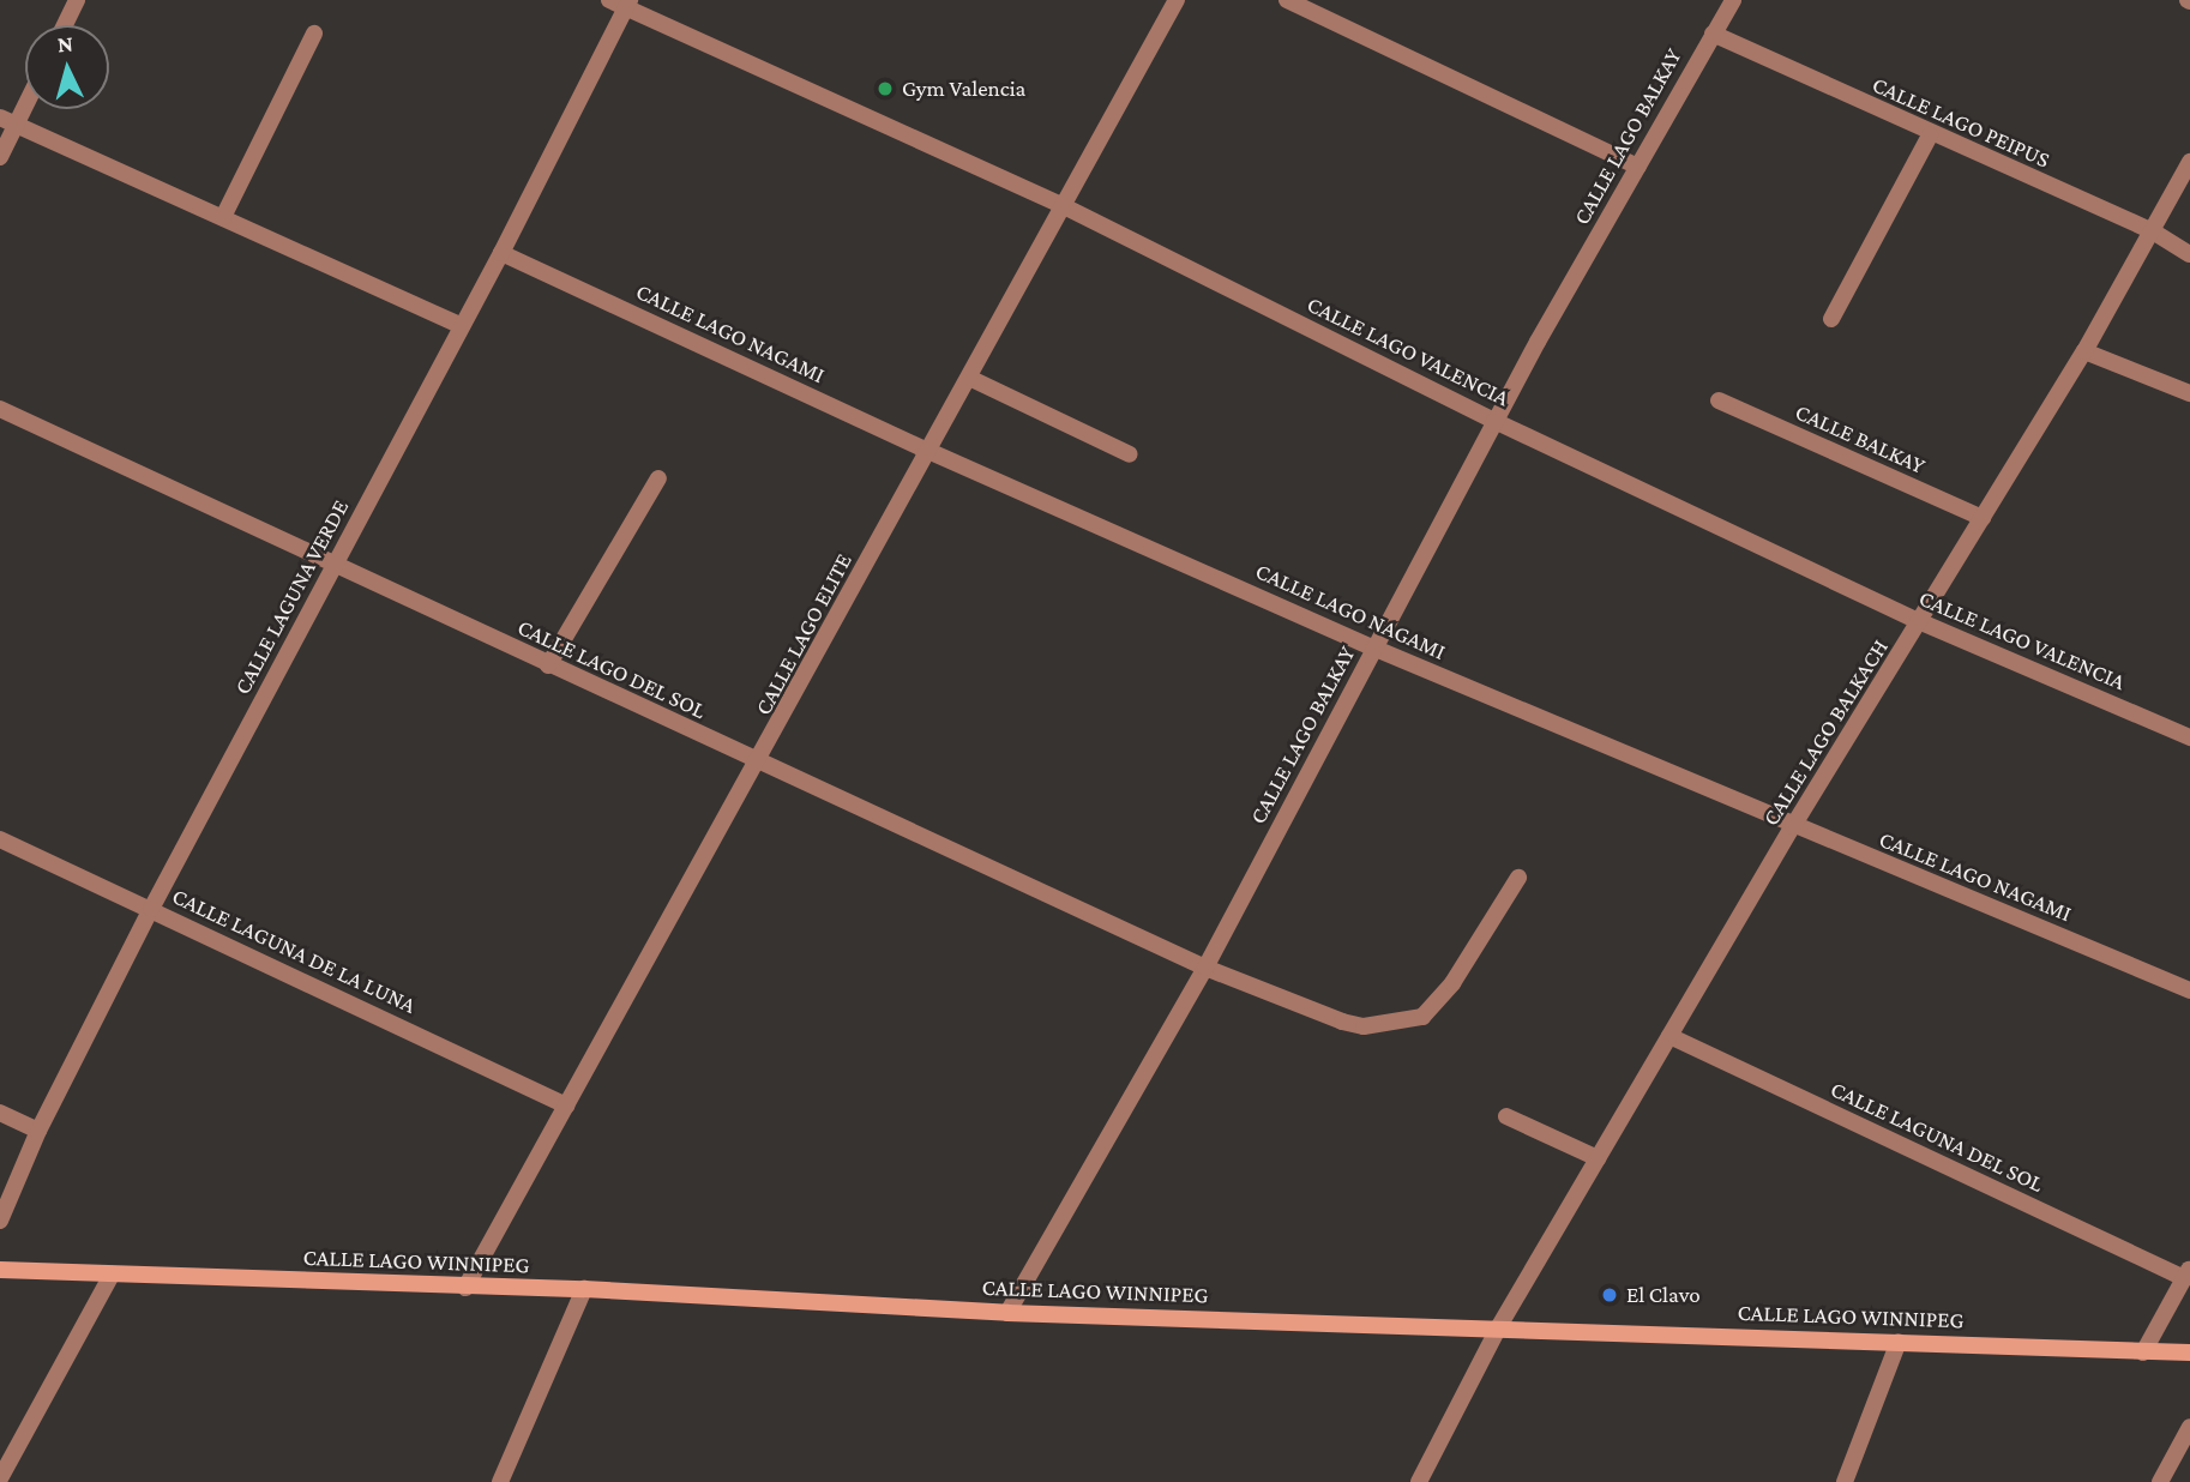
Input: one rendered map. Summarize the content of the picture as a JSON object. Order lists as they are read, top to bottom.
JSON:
{
  "streets": {
    "main road": ["CALLE LAGO WINNIPEG"],
    "street": [
      "CALLE LAGO PEIPUS",
      "CALLE LAGO BALKAY",
      "CALLE LAGO NAGAMI",
      "CALLE LAGO VALENCIA",
      "CALLE BALKAY",
      "CALLE LAGUNA VERDE",
      "CALLE LAGO ELITE",
      "CALLE LAGO DEL SOL",
      "CALLE LAGO BALKACH",
      "CALLE LAGUNA DE LA LUNA",
      "CALLE LAGUNA DEL SOL"
    ]
  },
  "crossings": [
    ["CALLE LAGO PEIPUS", "CALLE LAGO BALKAY"],
    ["CALLE LAGO PEIPUS", "CALLE LAGO BALKACH"],
    ["CALLE LAGO BALKAY", "CALLE LAGO NAGAMI"],
    ["CALLE LAGO BALKAY", "CALLE LAGO VALENCIA"],
    ["CALLE LAGO BALKAY", "CALLE LAGO DEL SOL"],
    ["CALLE LAGO BALKAY", "CALLE LAGO WINNIPEG"],
    ["CALLE LAGO NAGAMI", "CALLE LAGUNA VERDE"],
    ["CALLE LAGO NAGAMI", "CALLE LAGO ELITE"],
    ["CALLE LAGO NAGAMI", "CALLE LAGO BALKACH"],
    ["CALLE LAGO VALENCIA", "CALLE LAGUNA VERDE"],
    ["CALLE LAGO VALENCIA", "CALLE LAGO ELITE"],
    ["CALLE LAGO VALENCIA", "CALLE LAGO BALKACH"],
    ["CALLE BALKAY", "CALLE LAGO BALKACH"],
    ["CALLE LAGUNA VERDE", "CALLE LAGO DEL SOL"],
    ["CALLE LAGUNA VERDE", "CALLE LAGUNA DE LA LUNA"],
    ["CALLE LAGO ELITE", "CALLE LAGO DEL SOL"],
    ["CALLE LAGO ELITE", "CALLE LAGUNA DE LA LUNA"],
    ["CALLE LAGO ELITE", "CALLE LAGO WINNIPEG"],
    ["CALLE LAGO BALKACH", "CALLE LAGUNA DEL SOL"],
    ["CALLE LAGO BALKACH", "CALLE LAGO WINNIPEG"]
  ],
  "places": ["Gym Valencia", "El Clavo"],
  "north": "top"
}
